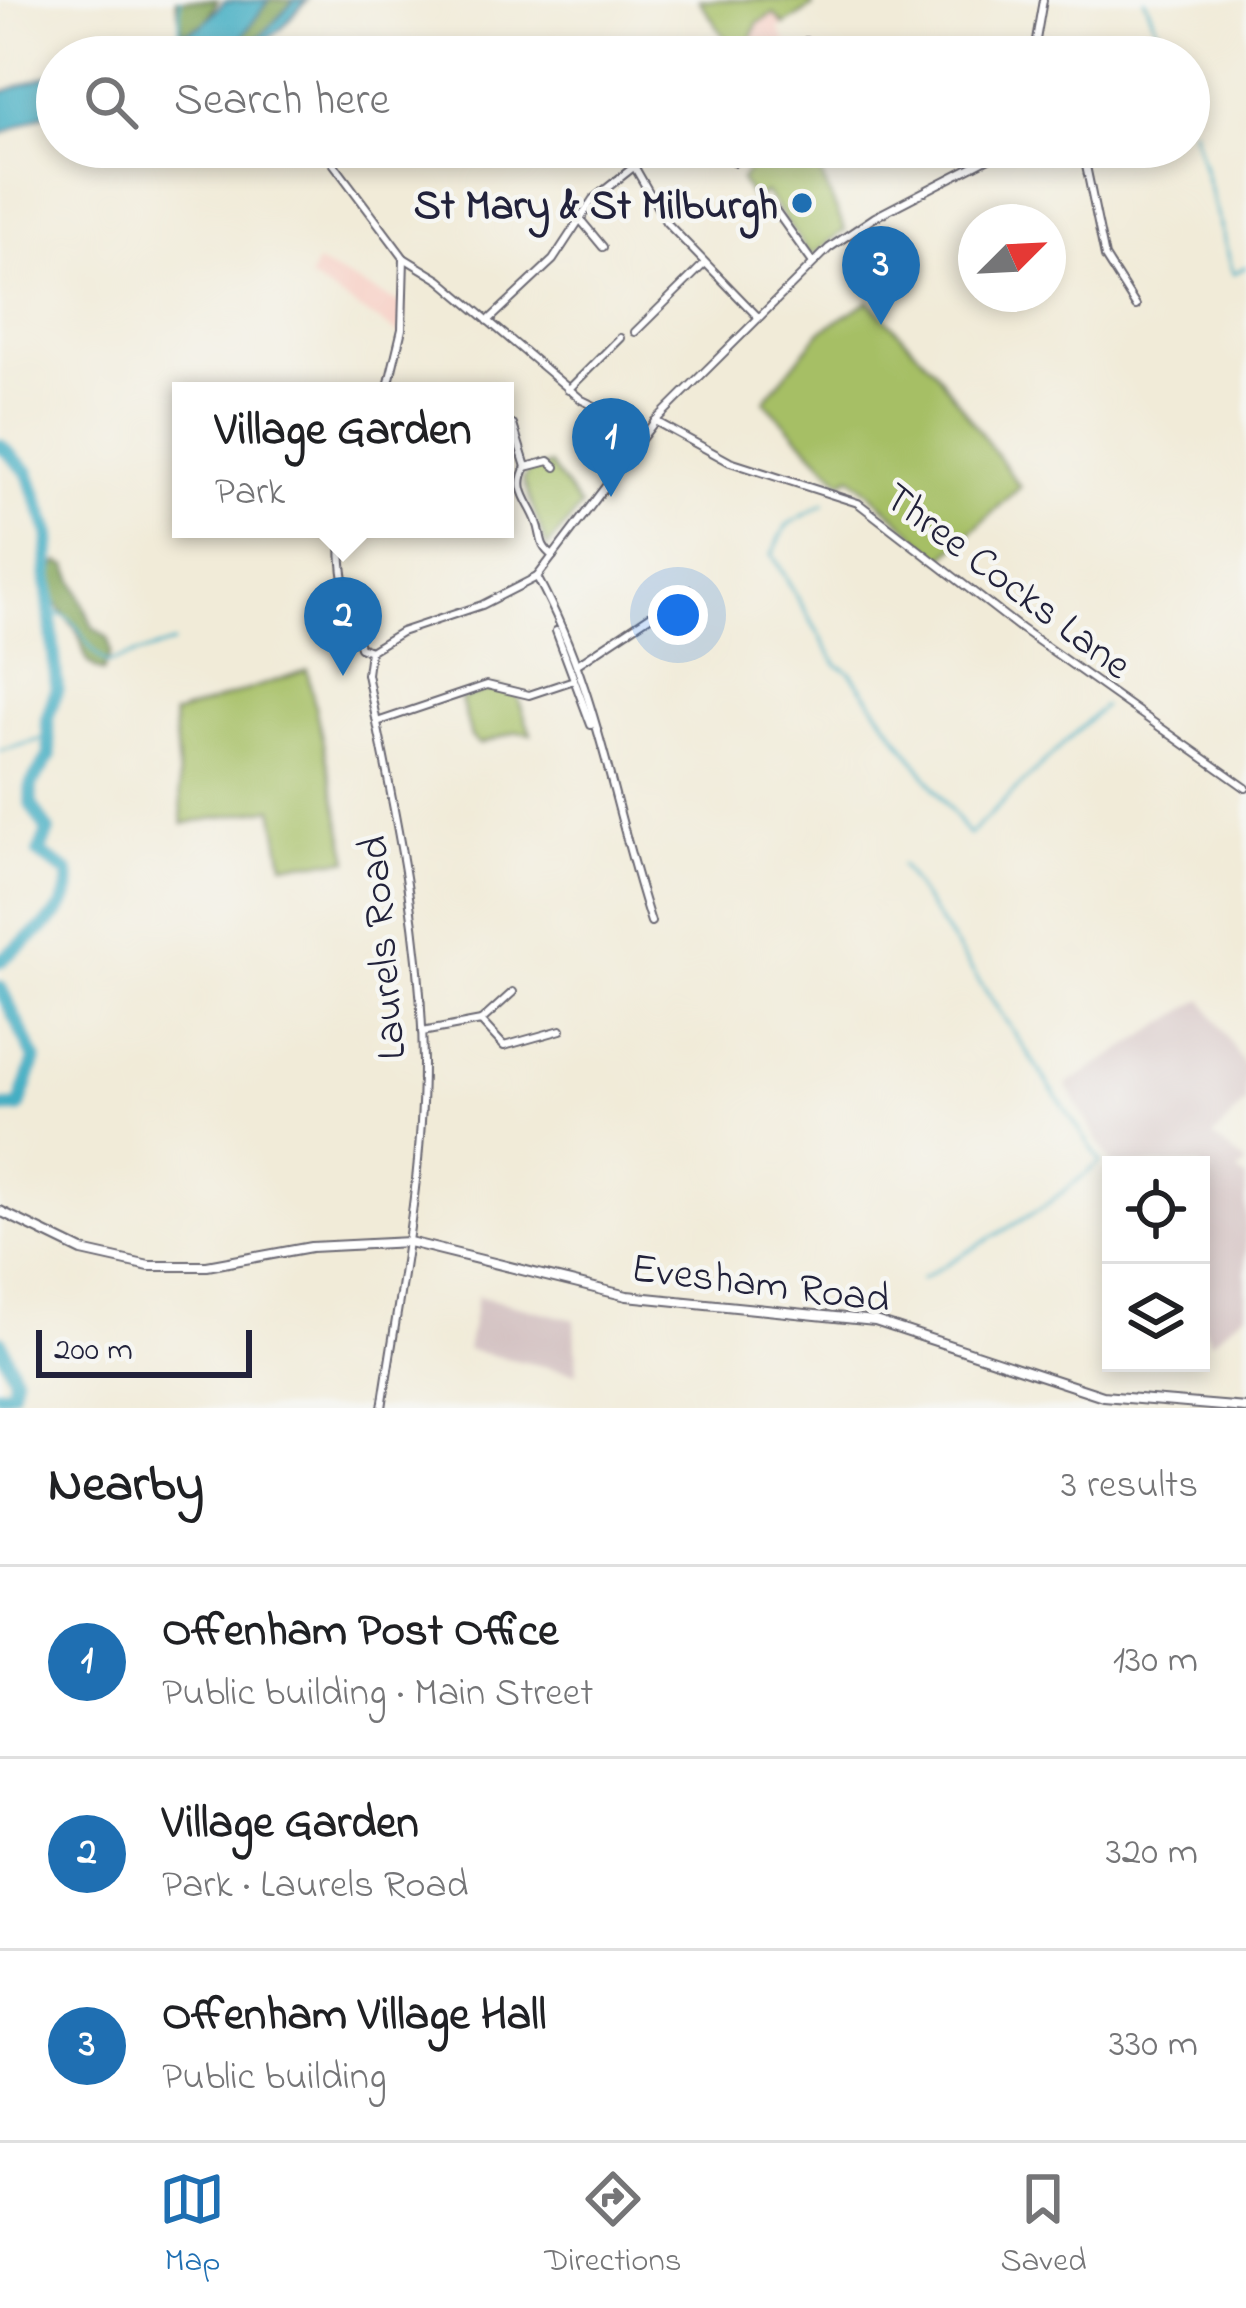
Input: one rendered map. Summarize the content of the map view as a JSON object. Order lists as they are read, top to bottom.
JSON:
{
  "streets": {
    "main road": ["Evesham Road"],
    "street": ["Three Cocks Lane", "Laurels Road"]
  },
  "crossings": [
    ["Laurels Road", "Evesham Road"]
  ],
  "places": ["St Mary & St Milburgh"],
  "scale_bar": "200 m",
  "north": "top right",
  "page": {
    "search": "Search here",
    "pins": ["3", "1", "2"],
    "popup": ["Village Garden", "Park"],
    "scale": "200 m",
    "heading": ["Nearby", "3 results"],
    "list": [
      {
        "mark": "1",
        "name": "Offenham Post Office",
        "note": "Public building · Main Street",
        "value": "130 m"
      },
      {
        "mark": "2",
        "name": "Village Garden",
        "note": "Park · Laurels Road",
        "value": "320 m"
      },
      {
        "mark": "3",
        "name": "Offenham Village Hall",
        "note": "Public building",
        "value": "330 m"
      }
    ],
    "nav": ["Map", "Directions", "Saved"]
  }
}
